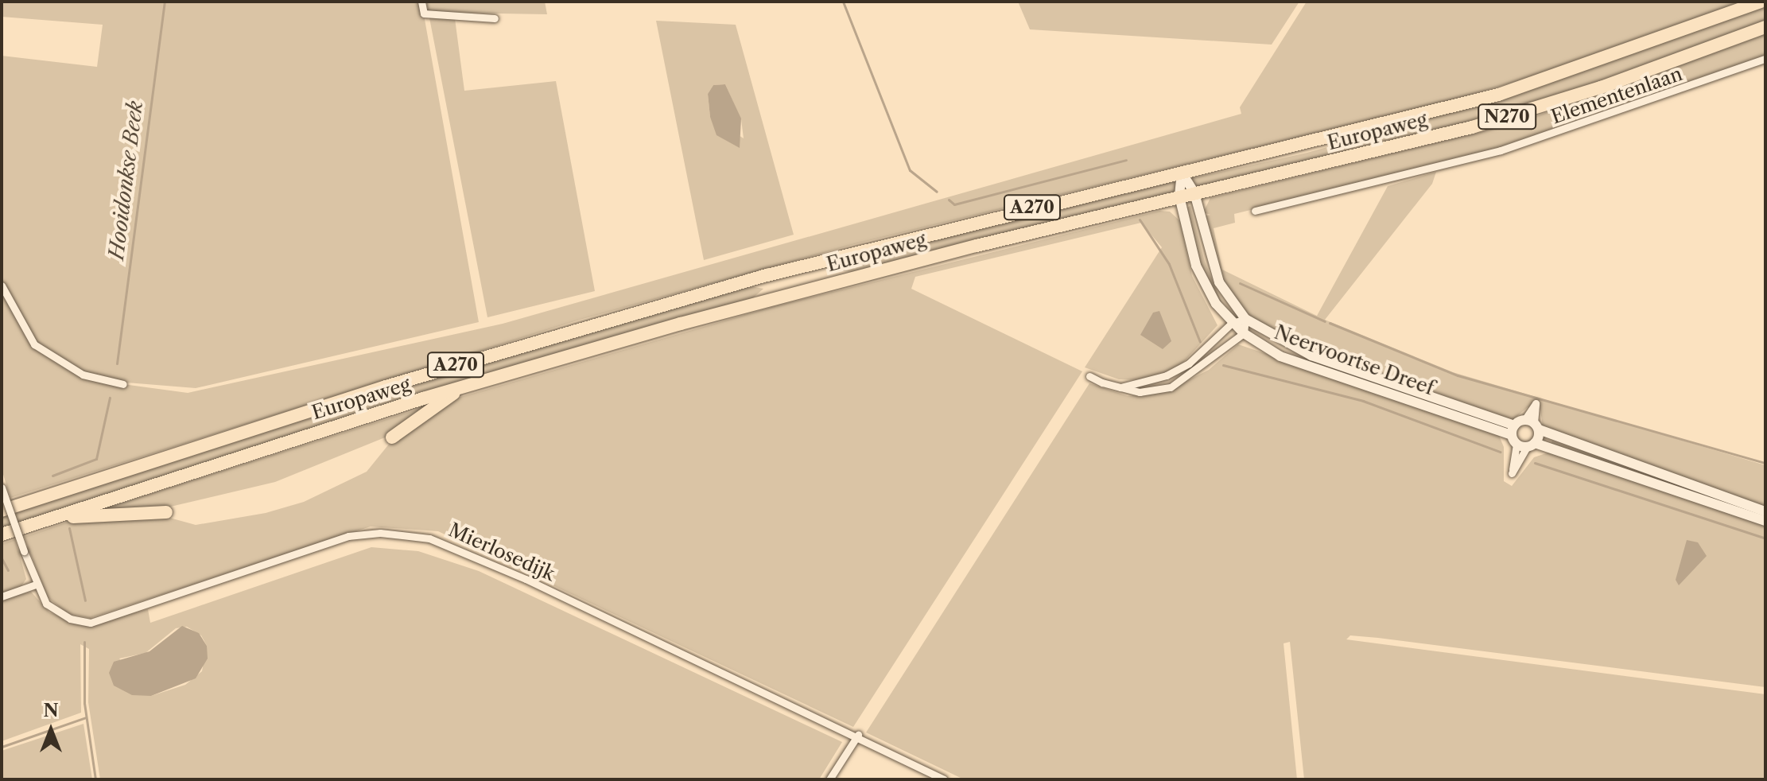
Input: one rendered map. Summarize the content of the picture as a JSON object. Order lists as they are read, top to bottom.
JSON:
{
  "streets": {
    "highway": ["N270", "Europaweg", "A270"],
    "street": ["Elementenlaan", "Neervoortse Dreef", "Mierlosedijk"]
  },
  "crossings": [
    ["Europaweg", "A270"],
    ["Europaweg", "Neervoortse Dreef"]
  ],
  "water": ["Hooidonkse Beek"],
  "north": "top"
}
